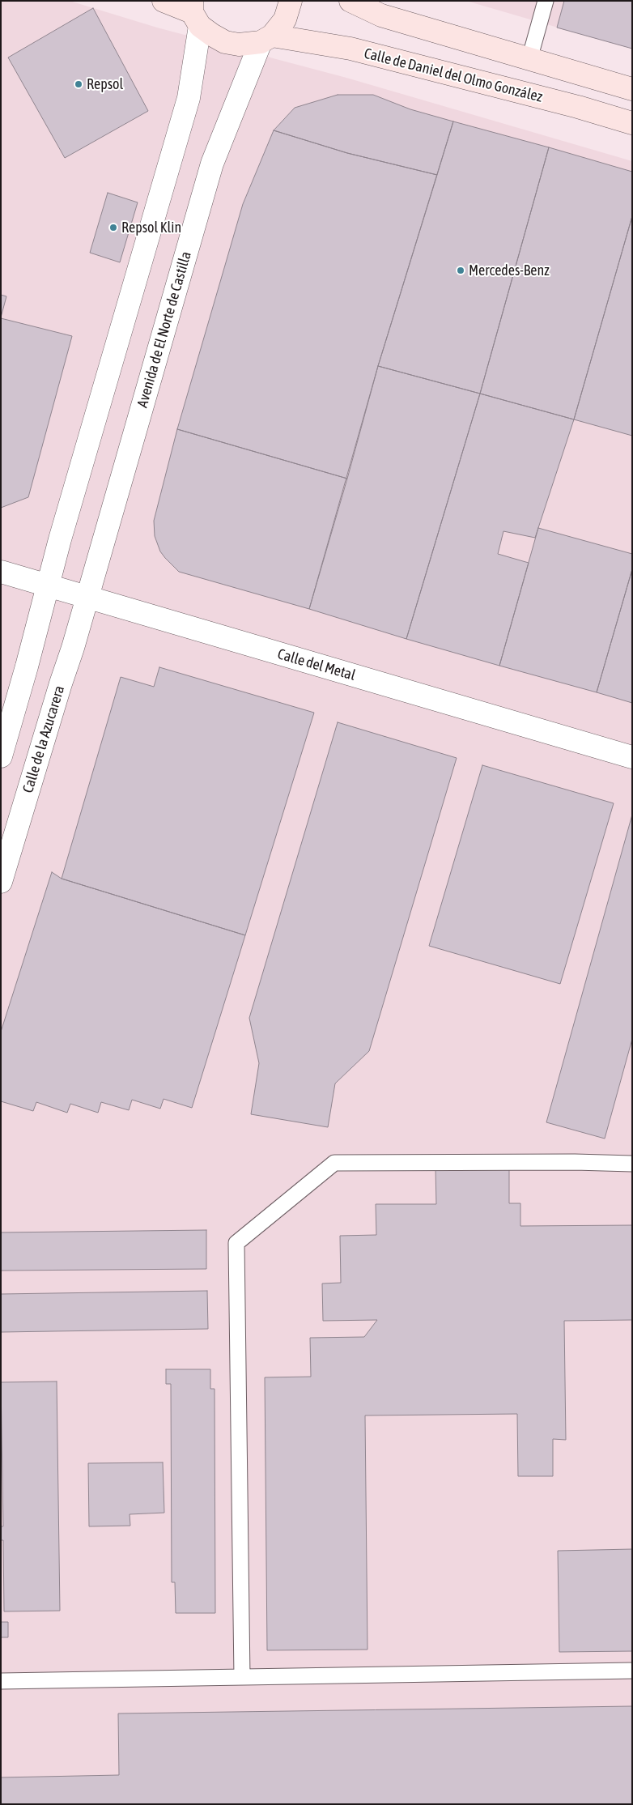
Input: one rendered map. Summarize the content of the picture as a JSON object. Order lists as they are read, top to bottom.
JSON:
{
  "streets": {
    "main road": ["Calle de Daniel del Olmo González"],
    "street": ["Avenida de El Norte de Castilla", "Calle del Metal", "Calle de la Azucarera"]
  },
  "crossings": [
    ["Calle de Daniel del Olmo González", "Avenida de El Norte de Castilla"],
    ["Avenida de El Norte de Castilla", "Calle del Metal"],
    ["Avenida de El Norte de Castilla", "Calle de la Azucarera"],
    ["Calle del Metal", "Calle de la Azucarera"]
  ],
  "places": ["Repsol", "Repsol Klin", "Mercedes-Benz"]
}
